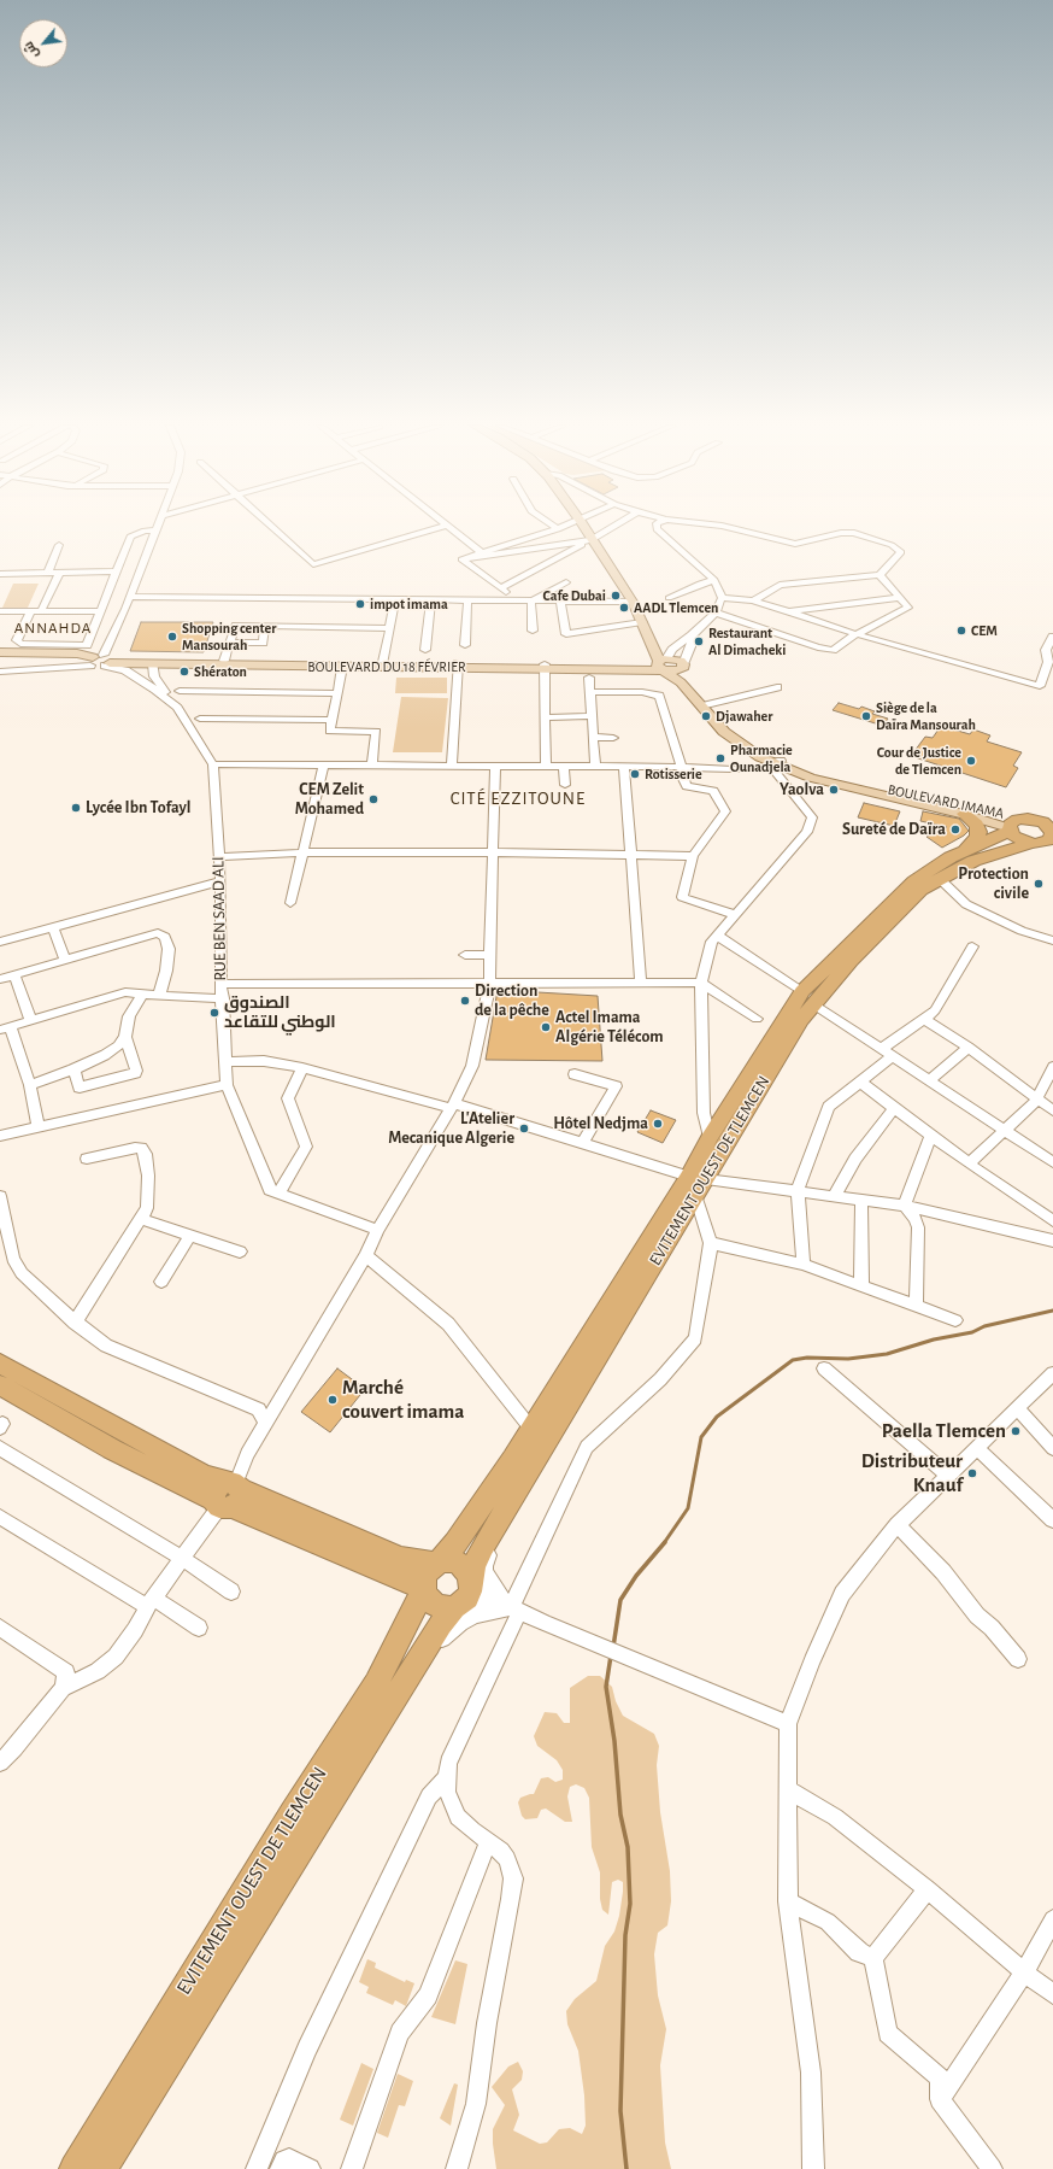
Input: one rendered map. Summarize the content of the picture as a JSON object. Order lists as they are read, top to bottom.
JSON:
{
  "streets": {
    "highway": ["EVITEMENT OUEST DE TLEMCEN"],
    "main road": ["BOULEVARD DU 18 FÉVRIER", "BOULEVARD IMAMA"],
    "street": ["RUE BEN SAAD ALI"]
  },
  "crossings": [
    ["BOULEVARD DU 18 FÉVRIER", "BOULEVARD IMAMA"],
    ["BOULEVARD DU 18 FÉVRIER", "RUE BEN SAAD ALI"],
    ["BOULEVARD IMAMA", "EVITEMENT OUEST DE TLEMCEN"]
  ],
  "districts": ["ANNAHDA", "CITÉ EZZITOUNE"],
  "places": [
    "Cafe Dubai",
    "impot imama",
    "AADL Tlemcen",
    "CEM",
    "Shopping center Mansourah",
    "Restaurant Al Dimacheki",
    "Shératon",
    "Djawaher",
    "Siège de la Daïra Mansourah",
    "Pharmacie Ounadjela",
    "Cour de Justice de Tlemcen",
    "Rotisserie",
    "Yaolva",
    "CEM Zelit Mohamed",
    "Lycée Ibn Tofayl",
    "Sureté de Daïra",
    "Protection civile",
    "Direction de la pêche",
    "الصندوق الوطني للتقاعد",
    "Actel Imama Algérie Télécom",
    "Hôtel Nedjma",
    "L'Atelier Mecanique Algerie",
    "Marché couvert imama",
    "Paella Tlemcen",
    "Distributeur Knauf"
  ],
  "north": "bottom left"
}
